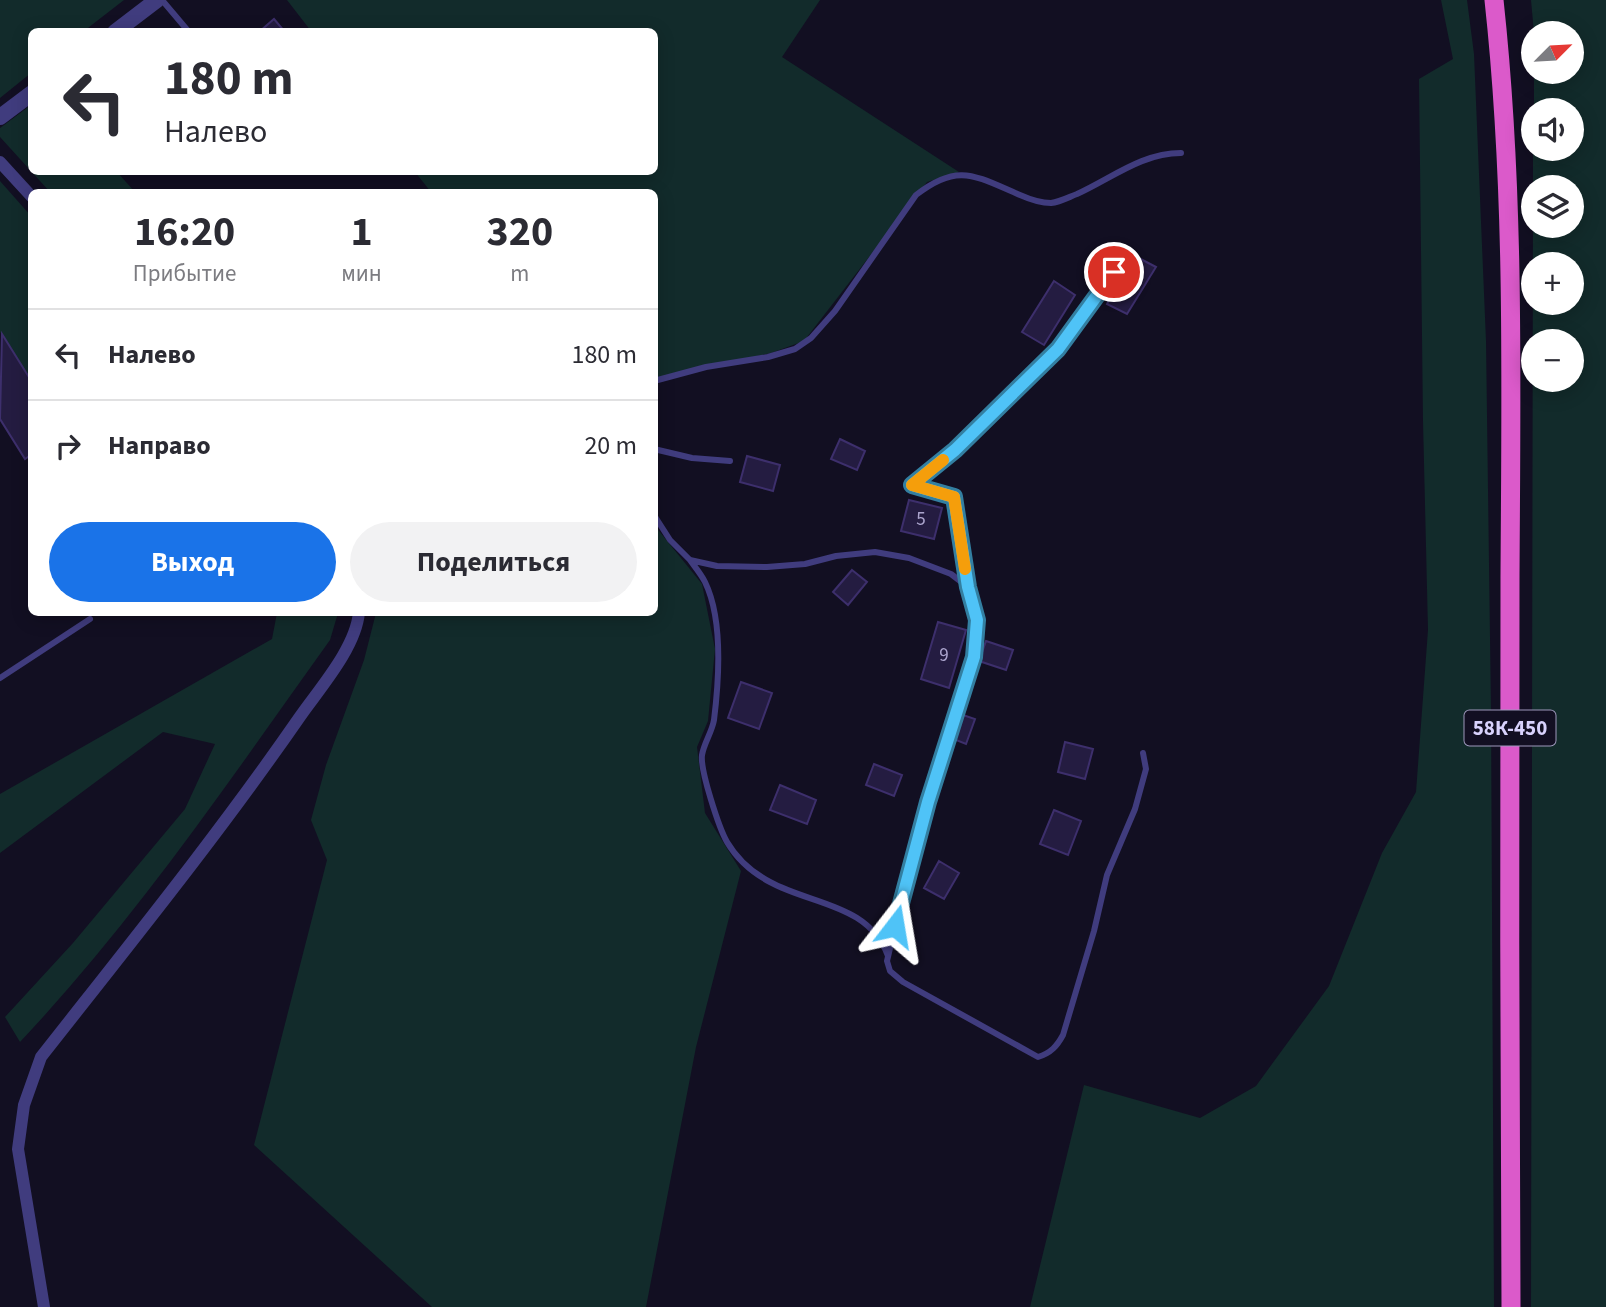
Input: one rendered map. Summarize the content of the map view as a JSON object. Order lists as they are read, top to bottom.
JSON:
{
  "streets": {
    "highway": ["58К-450"]
  },
  "house_numbers": ["5", "9"],
  "north": "top right",
  "page": {
    "map_buttons": ["+", "−"],
    "turn": ["180 m", "Налево"],
    "eta": [
      "16:20",
      "Прибытие",
      "1",
      "мин",
      "320",
      "m"
    ],
    "list": [
      {
        "name": "Налево",
        "value": "180 m"
      },
      {
        "name": "Направо",
        "value": "20 m"
      }
    ],
    "buttons": ["Выход", "Поделиться"]
  }
}
